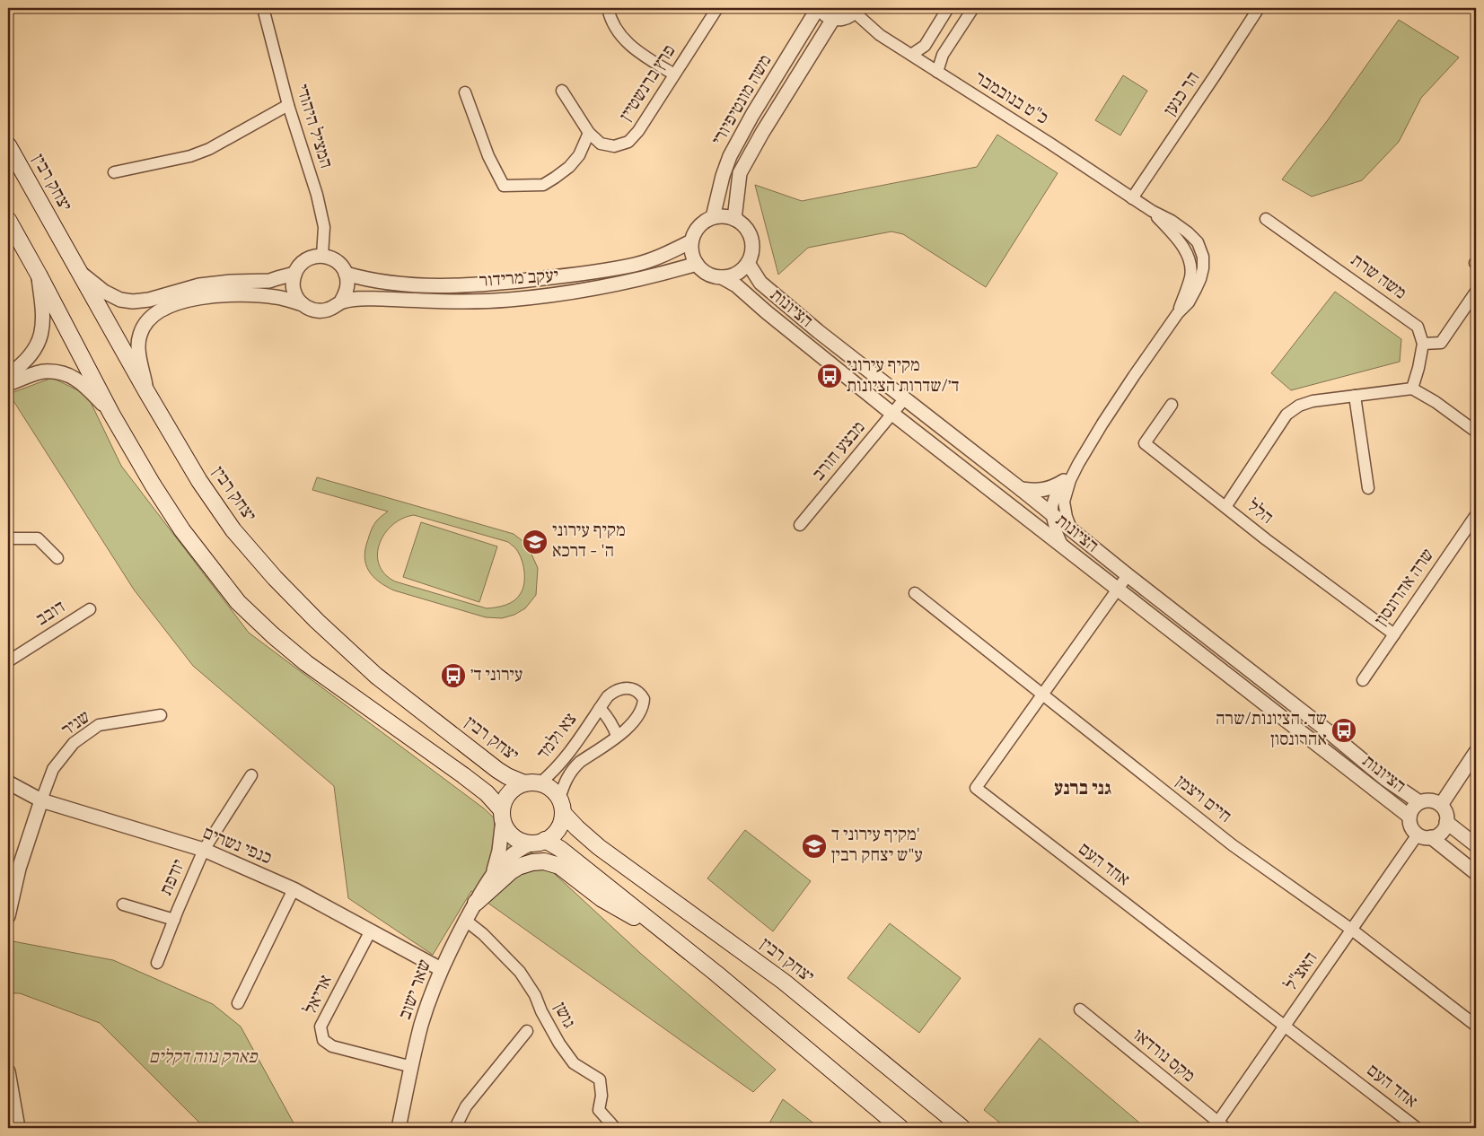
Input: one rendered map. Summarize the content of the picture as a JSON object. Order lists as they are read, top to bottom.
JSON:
{
  "streets": {
    "main road": ["יצחק רבין"],
    "street": [
      "פרץ ברנשטיין",
      "הר כנען",
      "כ\"ט בנובמבר",
      "משה מונטיפיורי",
      "המציל היהודי",
      "משה שרת",
      "יעקב מרידור",
      "הציונות",
      "מבצע חורב",
      "הלל",
      "שרה אהרונסון",
      "דובב",
      "שניר",
      "צא ולמד",
      "חיים ויצמן",
      "כנפי נשרים",
      "אחד העם",
      "יודפת",
      "האצ\"ל",
      "שאר ישוב",
      "אריאל",
      "גושן",
      "מקס נורדאו"
    ]
  },
  "crossings": [
    ["הר כנען", "כ\"ט בנובמבר"],
    ["כ\"ט בנובמבר", "הציונות"],
    ["משה מונטיפיורי", "יעקב מרידור"],
    ["משה מונטיפיורי", "הציונות"],
    ["המציל היהודי", "יעקב מרידור"],
    ["יצחק רבין", "צא ולמד"],
    ["יצחק רבין", "שאר ישוב"],
    ["יעקב מרידור", "הציונות"],
    ["הציונות", "מבצע חורב"],
    ["הציונות", "אחד העם"],
    ["הציונות", "האצ\"ל"],
    ["הלל", "שרה אהרונסון"],
    ["שניר", "כנפי נשרים"],
    ["צא ולמד", "שאר ישוב"],
    ["חיים ויצמן", "אחד העם"],
    ["חיים ויצמן", "האצ\"ל"],
    ["כנפי נשרים", "יודפת"],
    ["כנפי נשרים", "שאר ישוב"],
    ["כנפי נשרים", "אריאל"],
    ["אחד העם", "האצ\"ל"],
    ["האצ\"ל", "מקס נורדאו"],
    ["שאר ישוב", "אריאל"],
    ["שאר ישוב", "גושן"]
  ],
  "districts": ["גני ברנע"],
  "parks": ["פארק נווה דקלים"],
  "places": {
    "bus stop": ["מקיף עירוני ד׳/שדרות הציונות", "עירוני ד׳", "שד. הציונות/שרה אהרונסון"],
    "school or university": ["מקיף עירוני ה' - דרכא", "מקיף עירוני ד' ע\"ש יצחק רבין"]
  }
}
